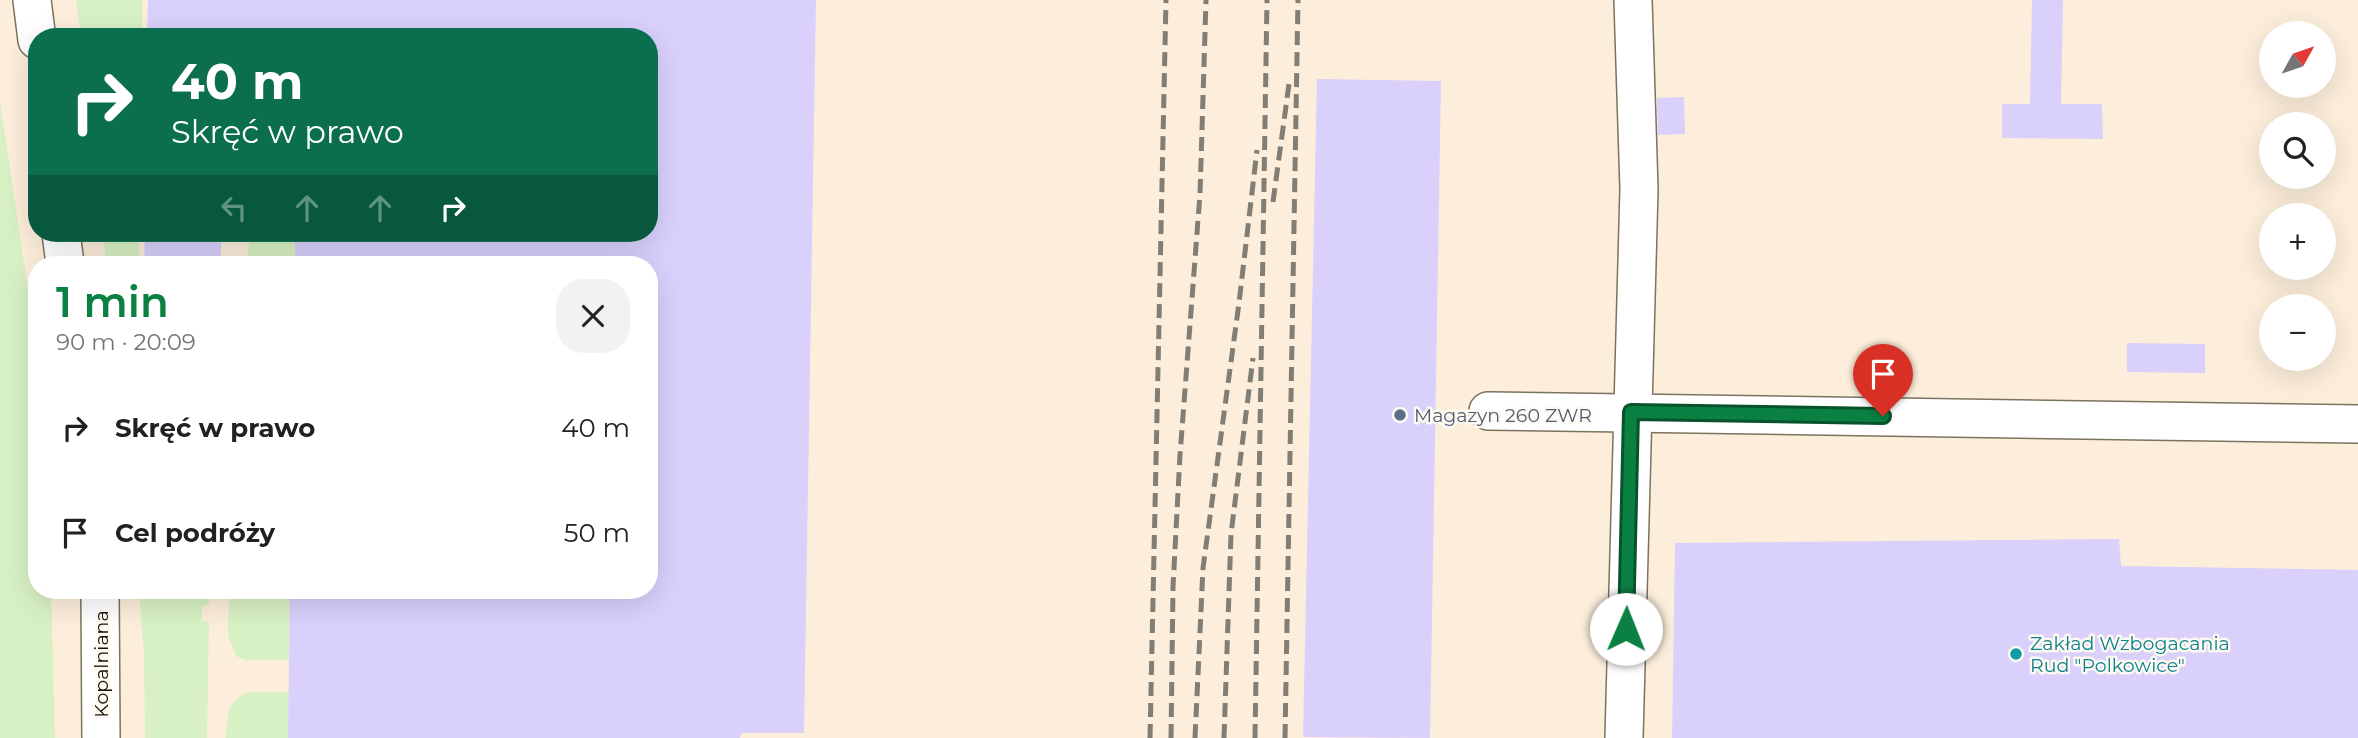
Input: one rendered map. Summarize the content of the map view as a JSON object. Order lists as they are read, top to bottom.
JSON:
{
  "streets": {
    "street": ["Kopalniana"]
  },
  "places": ["Magazyn 260 ZWR", "Zakład Wzbogacania Rud \"Polkowice\""],
  "north": "top right",
  "page": {
    "map_buttons": ["+", "−"],
    "turn": ["40 m", "Skręć w prawo"],
    "heading": ["1 min", "90 m · 20:09"],
    "list": [
      {
        "name": "Skręć w prawo",
        "value": "40 m"
      },
      {
        "name": "Cel podróży",
        "value": "50 m"
      }
    ]
  }
}
